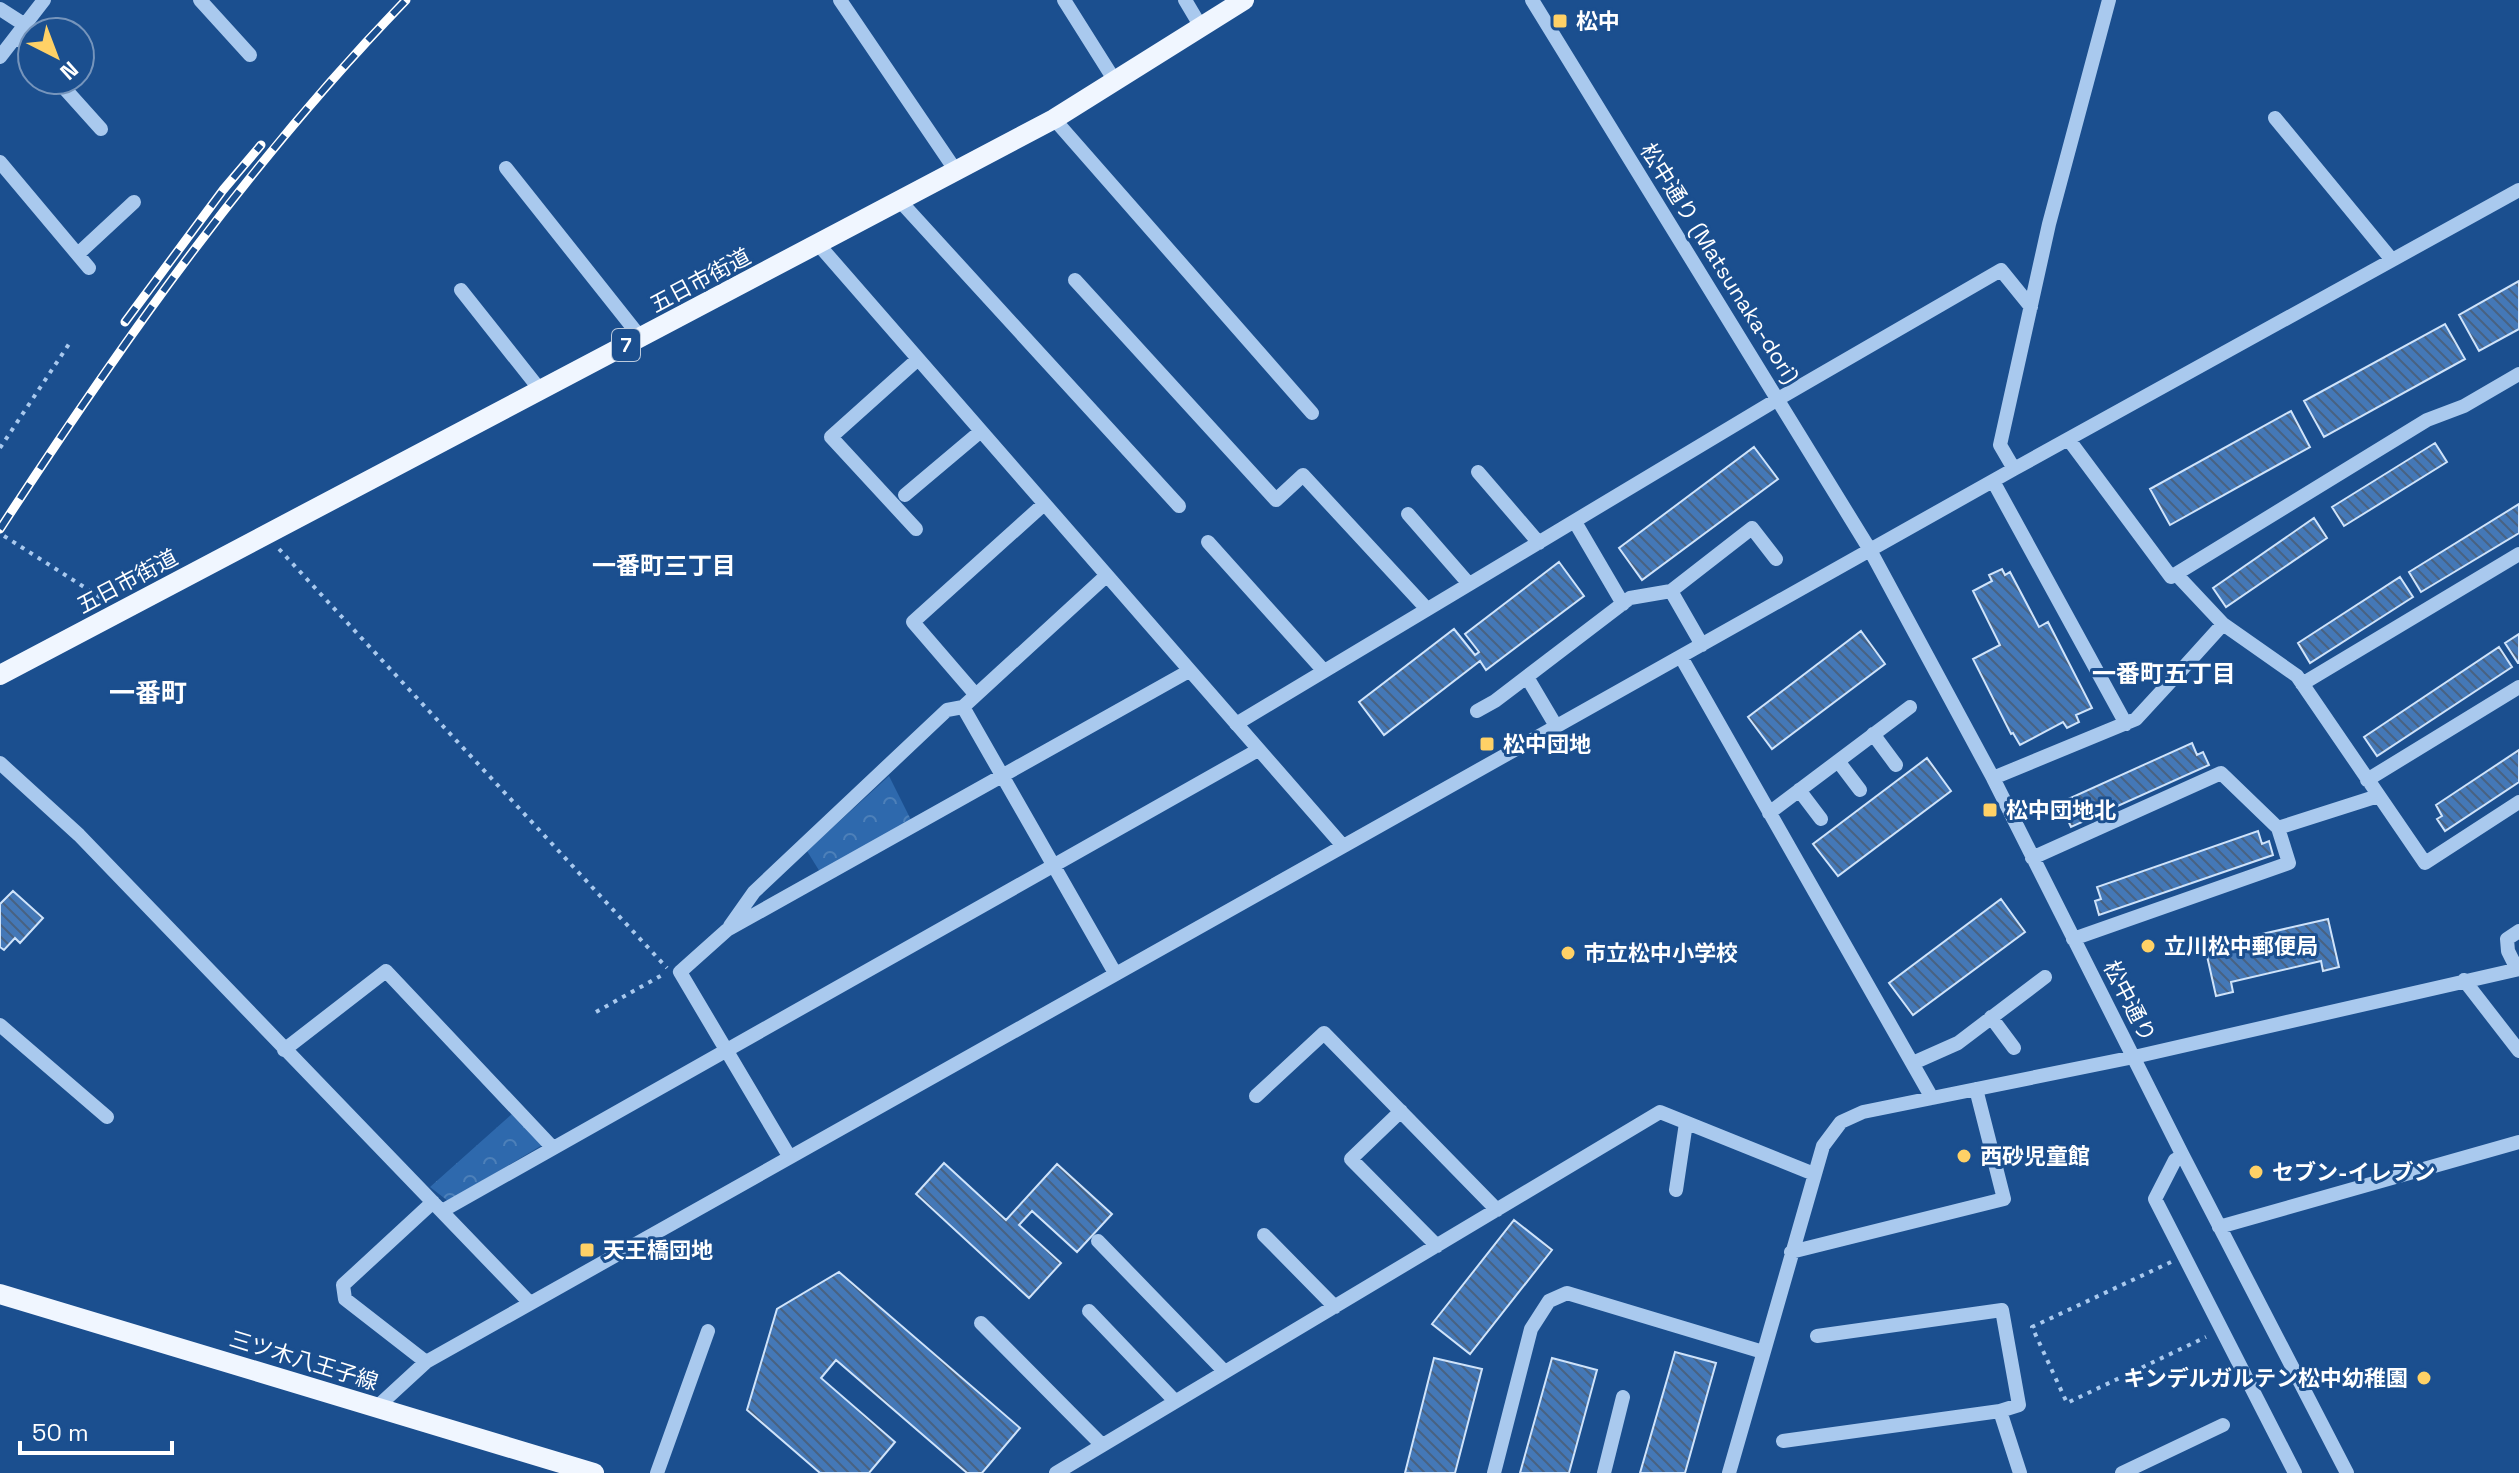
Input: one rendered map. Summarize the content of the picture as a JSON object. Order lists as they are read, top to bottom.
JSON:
{
  "streets": {
    "main road": ["五日市街道", "7", "三ツ木八王子線"],
    "street": ["松中通り (Matsunaka-dori)", "松中通り"]
  },
  "crossings": [
    ["松中通り (Matsunaka-dori)", "松中通り"]
  ],
  "districts": ["一番町三丁目", "一番町五丁目", "一番町"],
  "places": {
    "transit": [
      "松中",
      "松中団地",
      "松中団地北",
      "天王橋団地"
    ],
    "other": [
      "立川松中郵便局",
      "市立松中小学校",
      "西砂児童館",
      "セブン-イレブン",
      "キンデルガルテン松中幼稚園"
    ]
  },
  "scale_bar": "50 m",
  "north": "bottom right"
}
